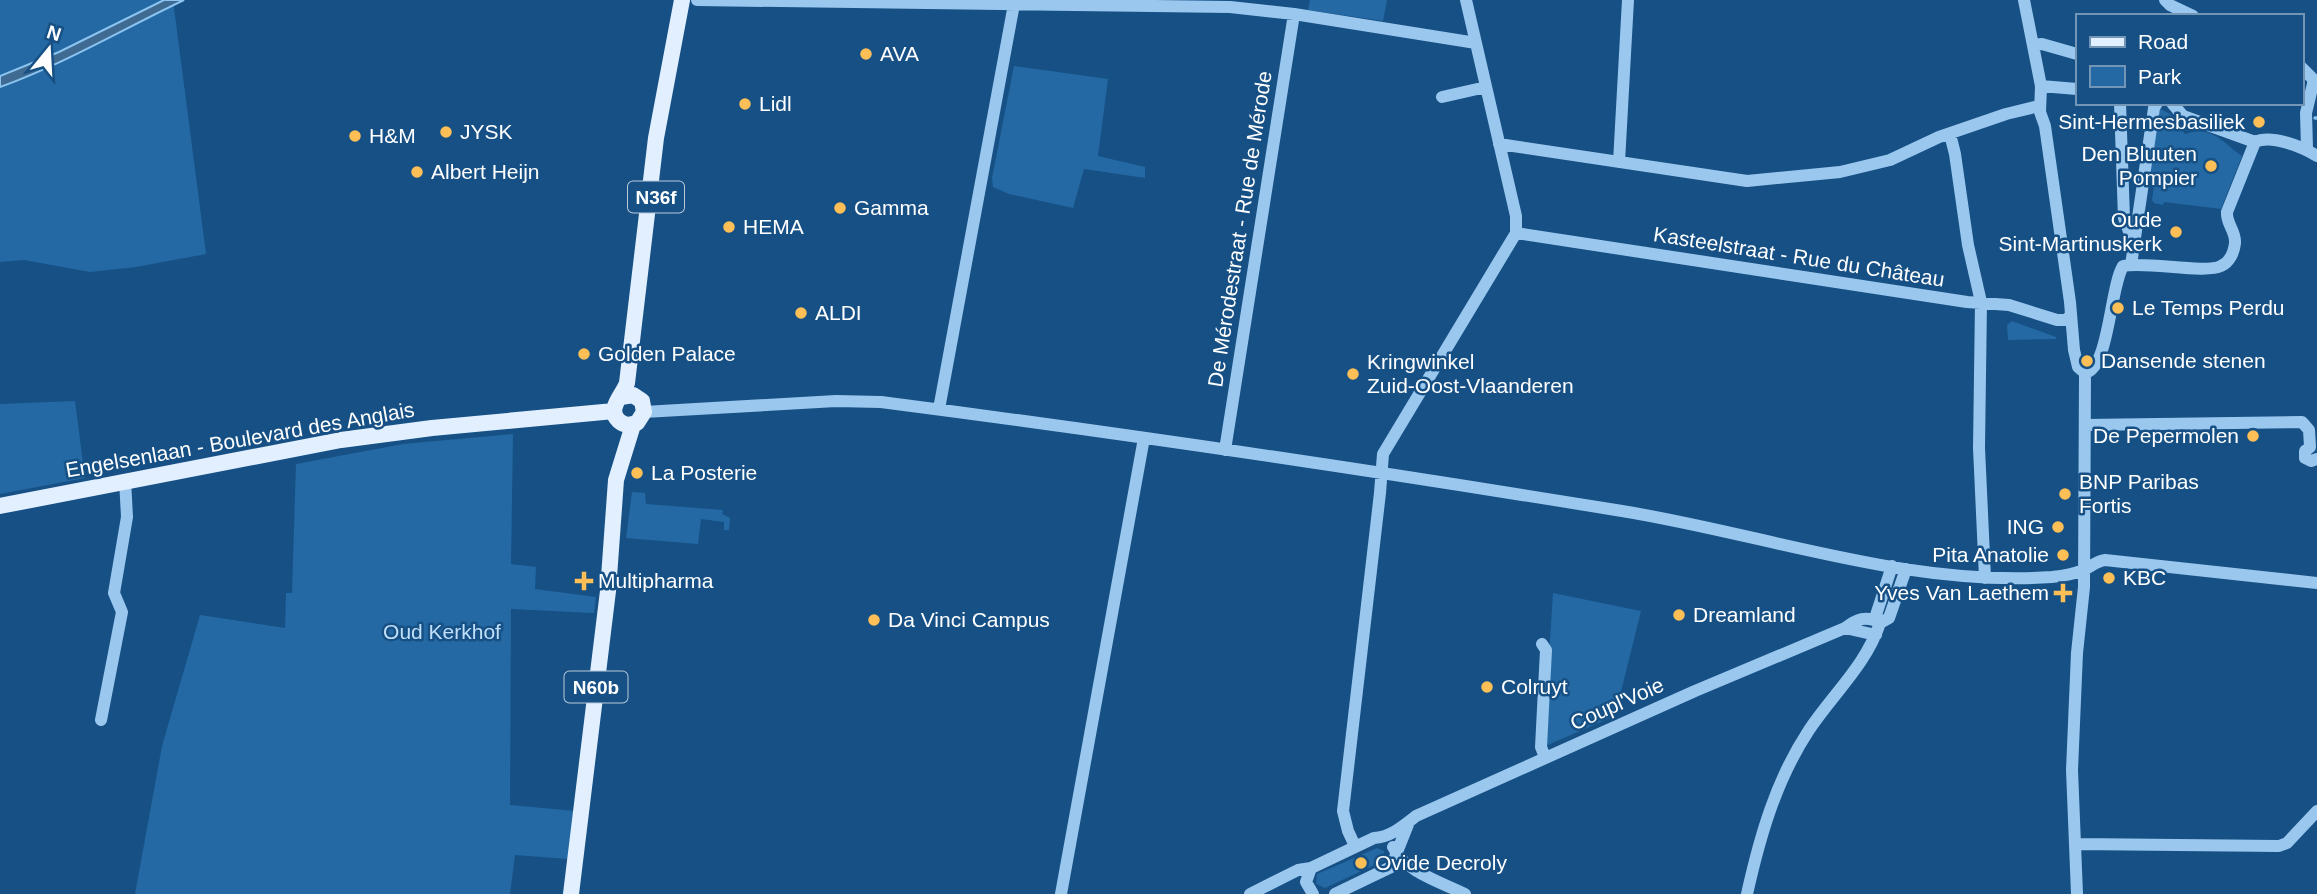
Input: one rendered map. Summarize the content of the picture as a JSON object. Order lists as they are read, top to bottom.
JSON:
{
  "streets": {
    "main road": ["N36f", "Engelsenlaan - Boulevard des Anglais", "N60b"],
    "street": ["De Mérodestraat - Rue de Mérode", "Kasteelstraat - Rue du Château", "Coupl'Voie"]
  },
  "crossings": [
    ["N36f", "Engelsenlaan - Boulevard des Anglais"],
    ["N36f", "N60b"],
    ["Engelsenlaan - Boulevard des Anglais", "N60b"]
  ],
  "parks": ["Oud Kerkhof"],
  "places": {
    "other": [
      "AVA",
      "Lidl",
      "Sint-Hermesbasiliek",
      "JYSK",
      "H&M",
      "Den Bluuten Pompier",
      "Albert Heijn",
      "Gamma",
      "HEMA",
      "Oude Sint-Martinuskerk",
      "Le Temps Perdu",
      "ALDI",
      "Golden Palace",
      "Dansende stenen",
      "Kringwinkel Zuid-Oost-Vlaanderen",
      "De Pepermolen",
      "La Posterie",
      "BNP Paribas Fortis",
      "ING",
      "Pita Anatolie",
      "KBC",
      "Dreamland",
      "Da Vinci Campus",
      "Colruyt",
      "Ovide Decroly"
    ],
    "health": ["Multipharma", "Yves Van Laethem"]
  },
  "legend": ["Road", "Park"],
  "north": "top"
}
